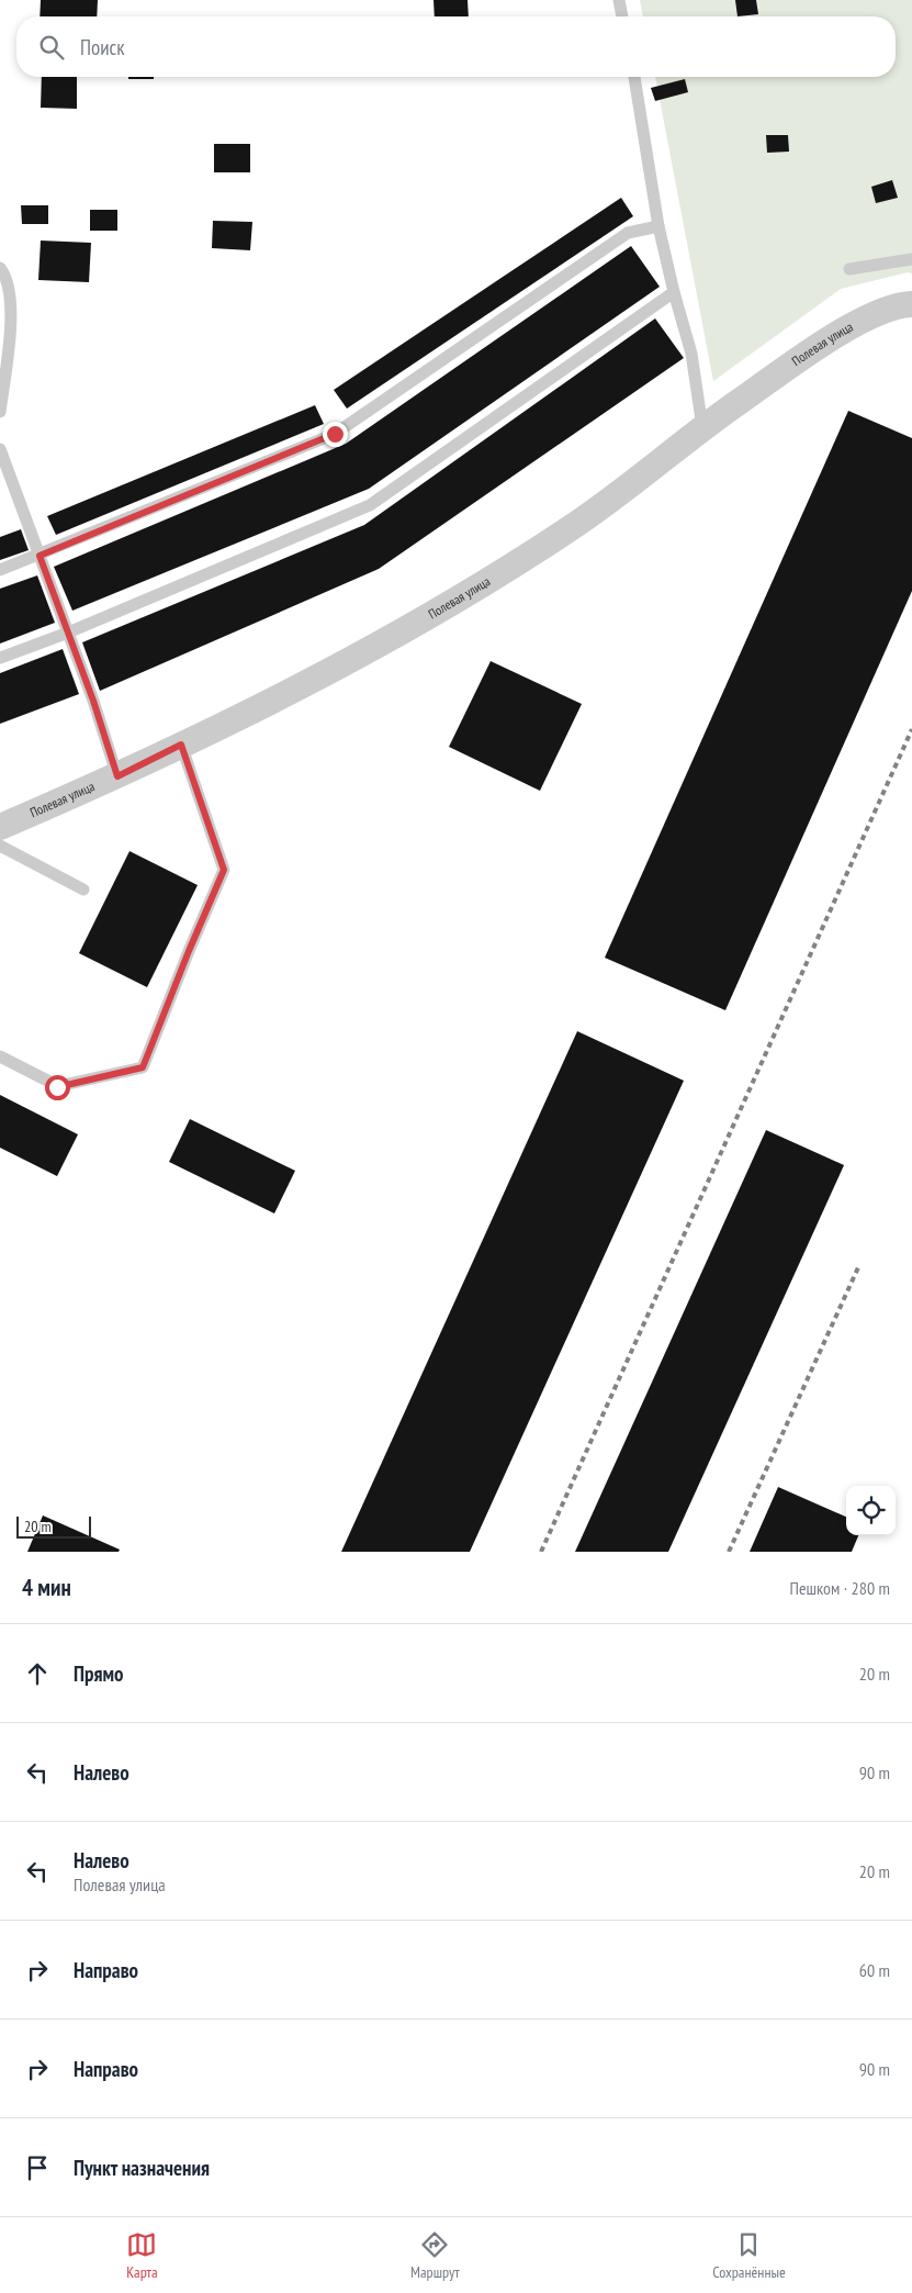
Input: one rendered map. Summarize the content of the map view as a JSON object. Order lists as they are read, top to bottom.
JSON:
{
  "streets": {
    "street": ["Полевая улица"]
  },
  "scale_bar": "20 m",
  "page": {
    "search": "Поиск",
    "scale": "20 m",
    "heading": ["4 мин", "Пешком · 280 m"],
    "list": [
      ["Прямо", "20 m"],
      ["Налево", "90 m"],
      ["Налево", "Полевая улица", "20 m"],
      ["Направо", "60 m"],
      ["Направо", "90 m"],
      "Пункт назначения"
    ],
    "nav": ["Карта", "Маршрут", "Сохранённые"]
  }
}
